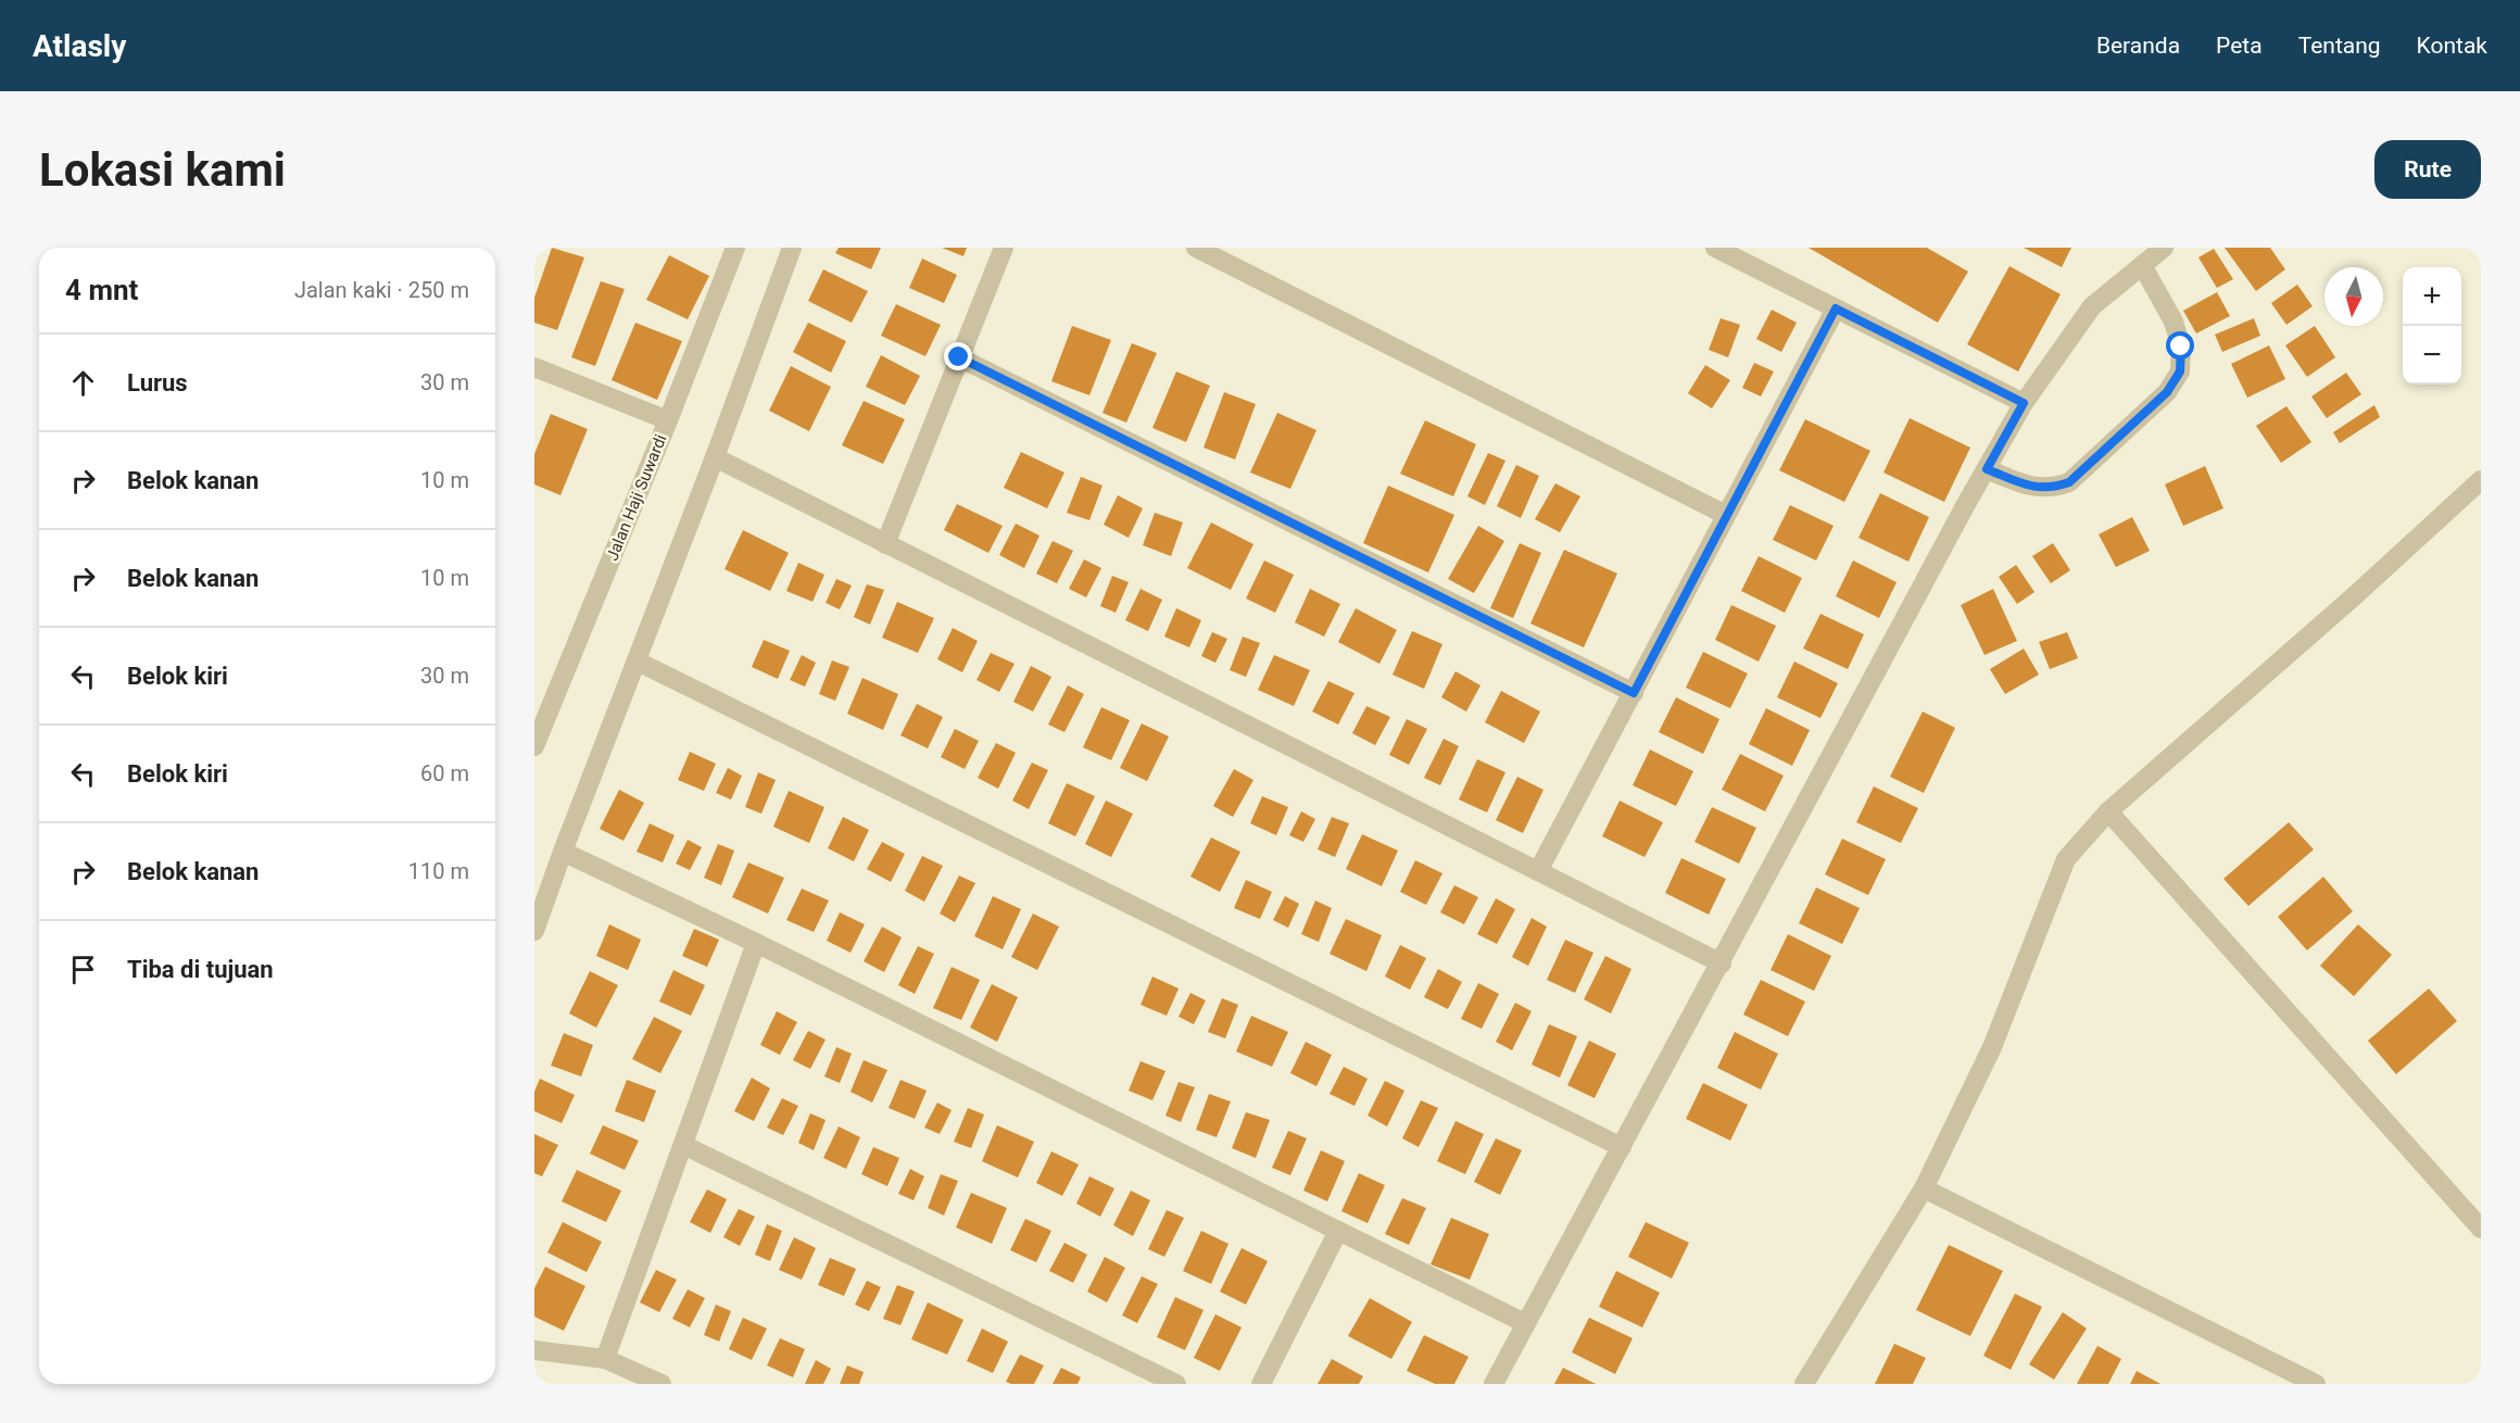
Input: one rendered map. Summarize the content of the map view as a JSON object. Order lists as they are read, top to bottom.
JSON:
{
  "streets": {
    "street": ["Jalan Haji Suwardi"]
  },
  "north": "bottom",
  "page": {
    "header": "Atlasly",
    "nav": [
      "Beranda",
      "Peta",
      "Tentang",
      "Kontak"
    ],
    "buttons": "Rute",
    "title": "Lokasi kami",
    "heading": ["4 mnt", "Jalan kaki · 250 m"],
    "map_buttons": ["+", "−"],
    "list": [
      ["Lurus", "30 m"],
      ["Belok kanan", "10 m"],
      ["Belok kanan", "10 m"],
      ["Belok kiri", "30 m"],
      ["Belok kiri", "60 m"],
      ["Belok kanan", "110 m"],
      "Tiba di tujuan"
    ]
  }
}
